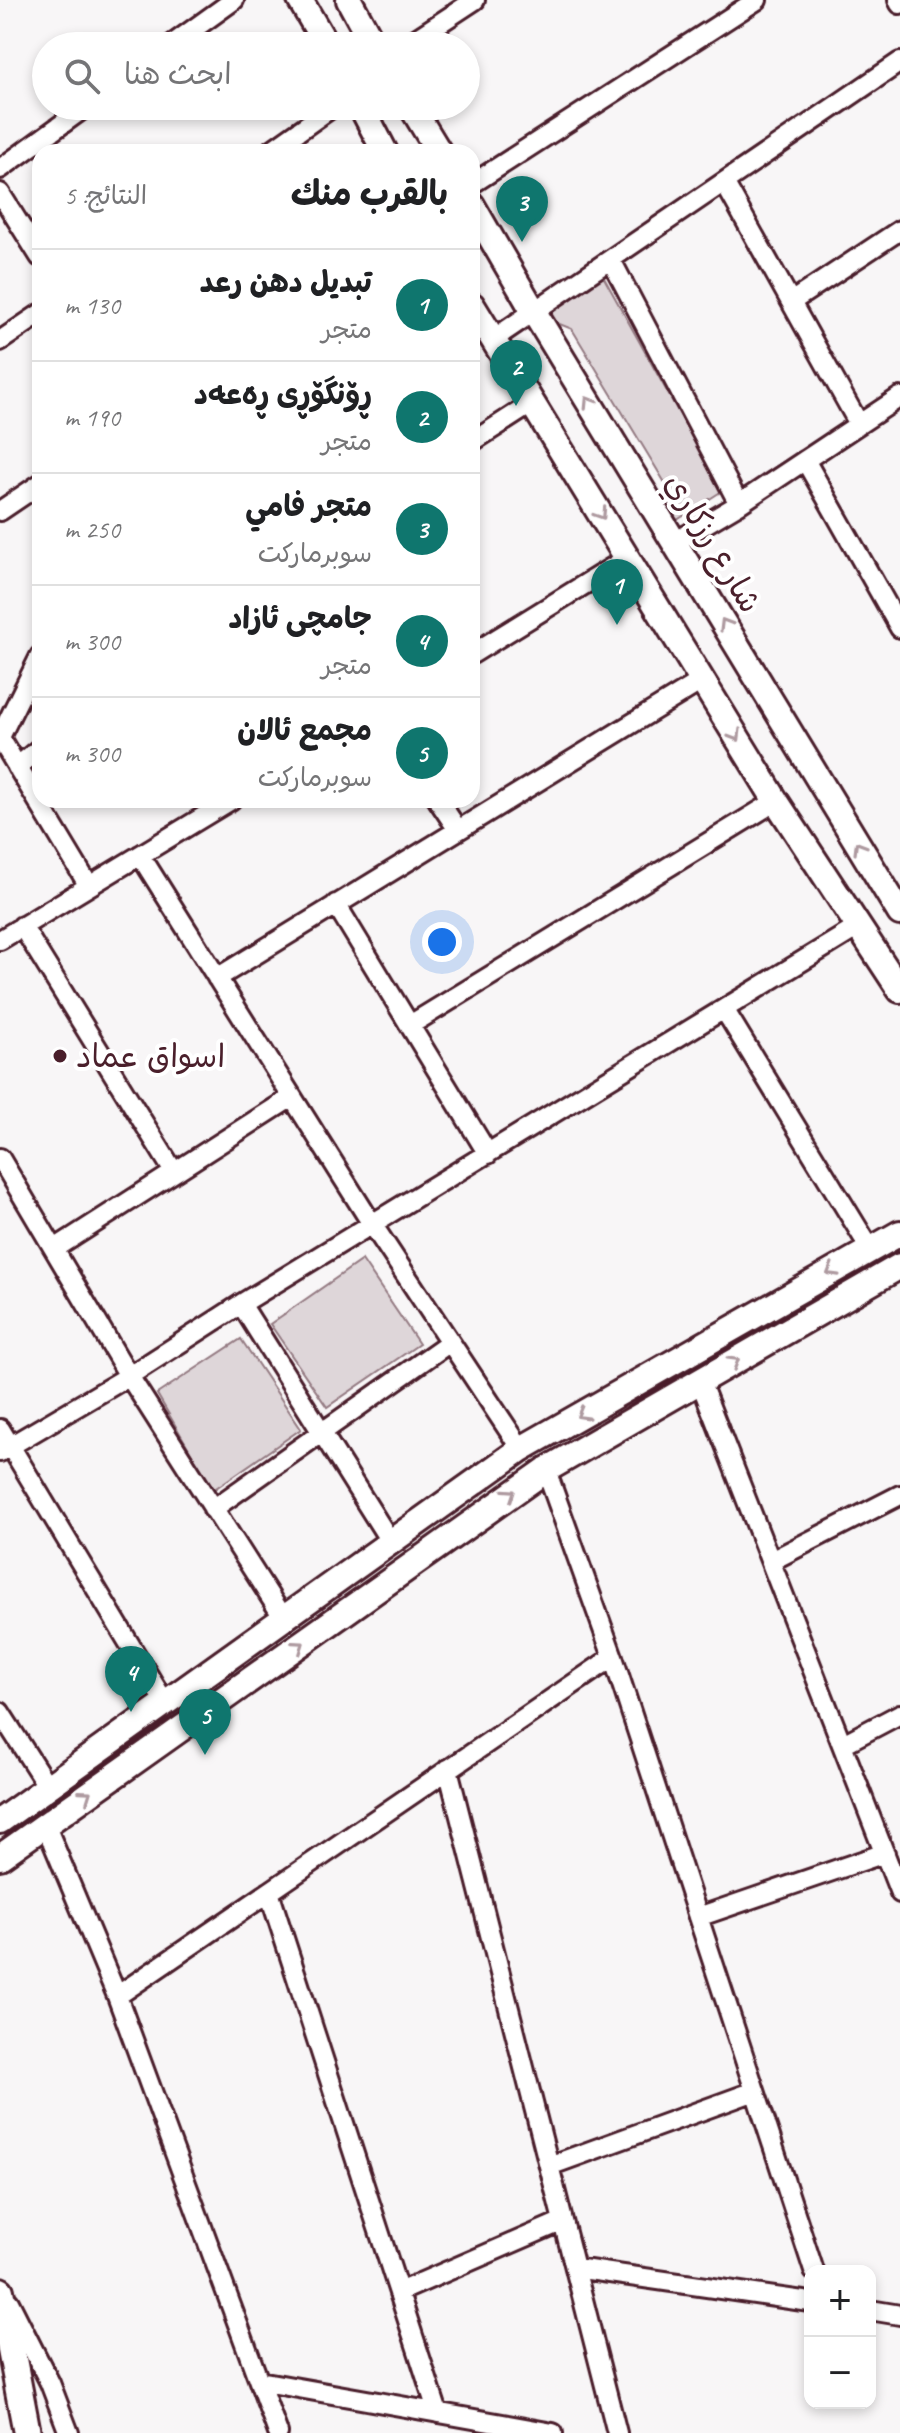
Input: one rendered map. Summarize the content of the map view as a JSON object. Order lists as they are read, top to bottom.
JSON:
{
  "streets": {
    "street": ["شارع رزكاري"]
  },
  "places": ["اسواق عماد"],
  "page": {
    "search": "ابحث هنا",
    "heading": ["بالقرب منك", "النتائج: 5"],
    "pins": [
      "3",
      "2",
      "1",
      "4",
      "5"
    ],
    "list": [
      {
        "mark": "1",
        "name": "تبديل دهن رعد",
        "note": "متجر",
        "value": "130 m"
      },
      {
        "mark": "2",
        "name": "ڕۆنگۆڕی ڕەعەد",
        "note": "متجر",
        "value": "190 m"
      },
      {
        "mark": "3",
        "name": "متجر فامي",
        "note": "سوبرماركت",
        "value": "250 m"
      },
      {
        "mark": "4",
        "name": "جامچی ئازاد",
        "note": "متجر",
        "value": "300 m"
      },
      {
        "mark": "5",
        "name": "مجمع ئالان",
        "note": "سوبرماركت",
        "value": "300 m"
      }
    ],
    "map_buttons": ["+", "−"]
  }
}
